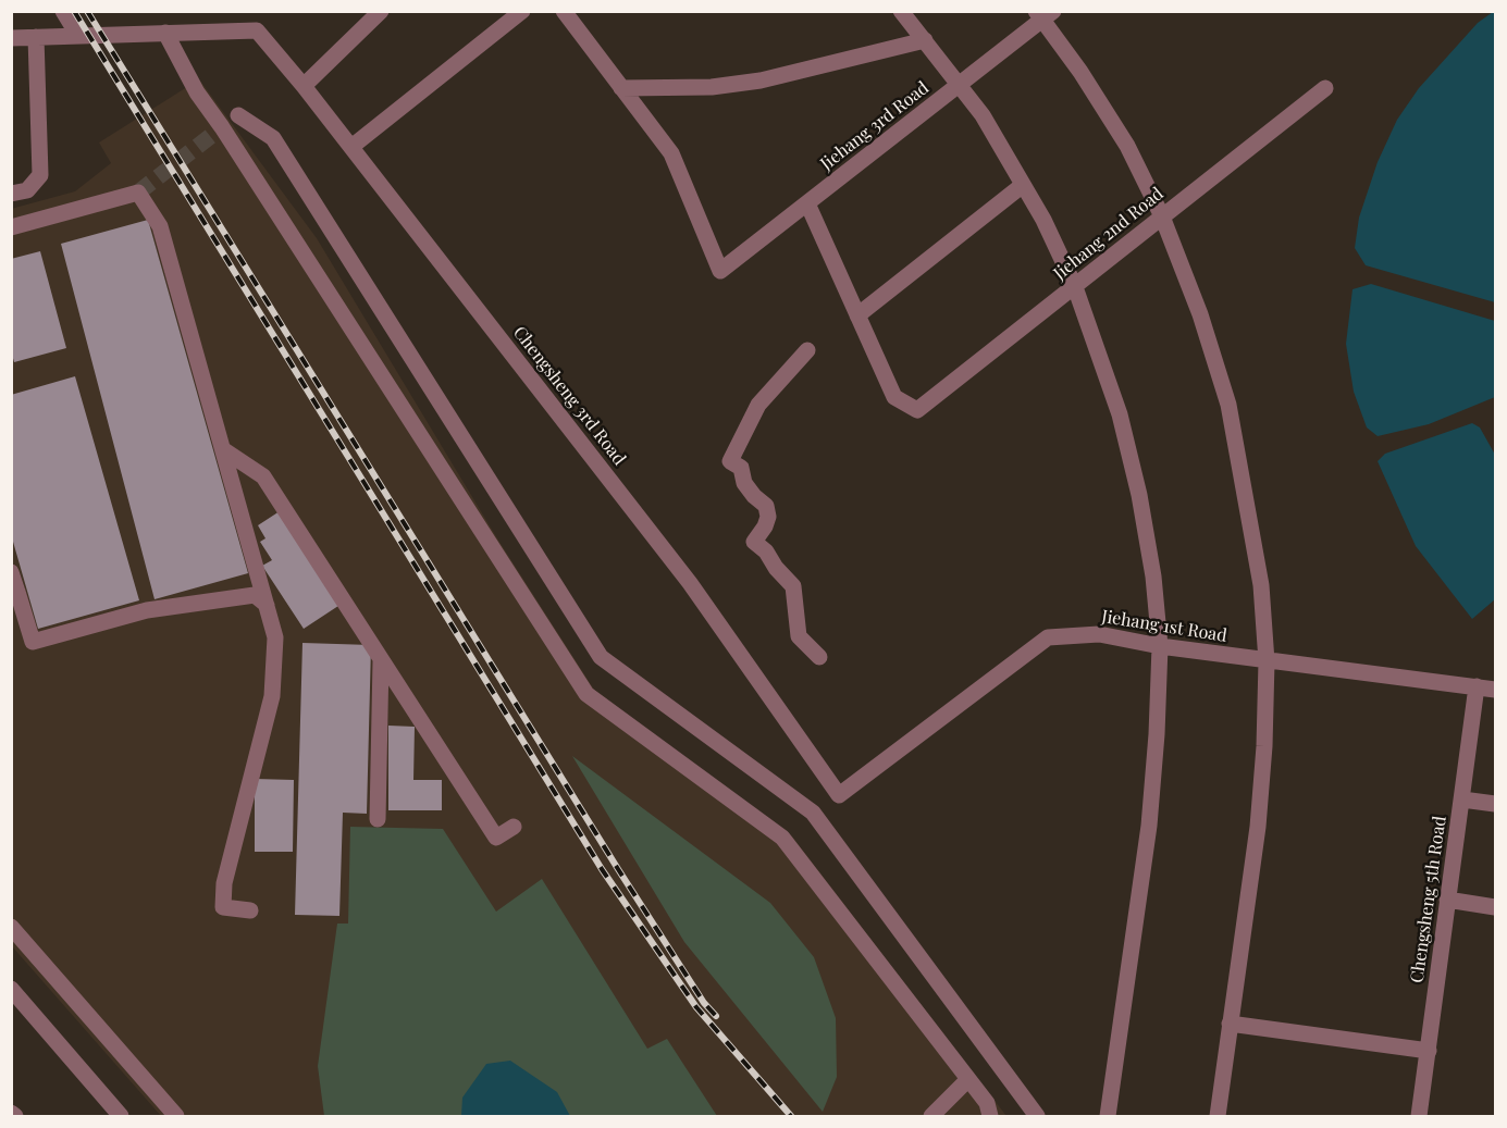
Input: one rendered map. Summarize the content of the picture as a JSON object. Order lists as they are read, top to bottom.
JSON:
{
  "streets": {
    "street": [
      "Jiehang 3rd Road",
      "Jiehang 2nd Road",
      "Chengsheng 3rd Road",
      "Jiehang 1st Road",
      "Chengsheng 5th Road"
    ]
  },
  "crossings": [
    ["Chengsheng 3rd Road", "Jiehang 1st Road"],
    ["Jiehang 1st Road", "Chengsheng 5th Road"]
  ]
}
